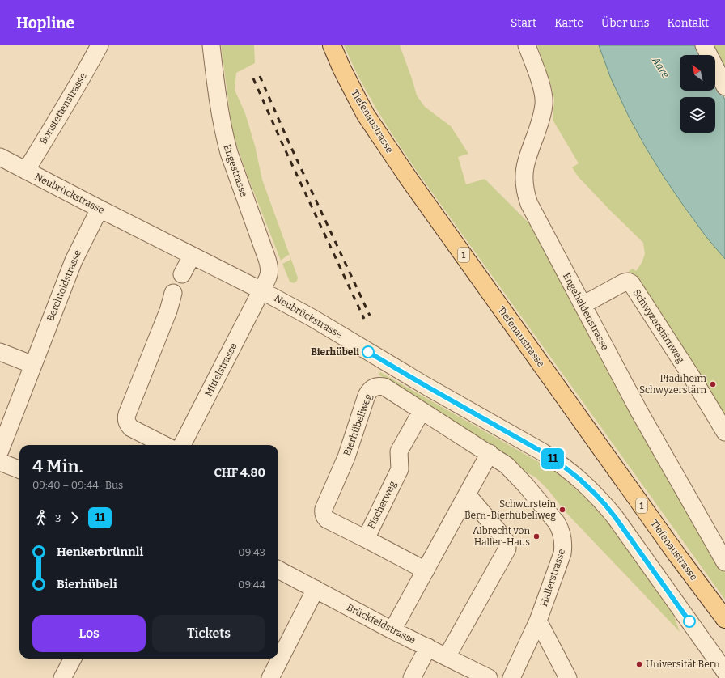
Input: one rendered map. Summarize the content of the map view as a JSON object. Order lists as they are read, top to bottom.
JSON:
{
  "streets": {
    "main road": ["Tiefenaustrasse", "1"],
    "street": [
      "Bonstettenstrasse",
      "Engestrasse",
      "Neubrückstrasse",
      "Berchtoldstrasse",
      "Engehaldenstrasse",
      "Schwyzerstärnweg",
      "Mittelstrasse",
      "Bierhübeliweg",
      "Fischerweg",
      "Hallerstrasse",
      "Brückfeldstrasse"
    ]
  },
  "crossings": [
    ["Bonstettenstrasse", "Neubrückstrasse"],
    ["Engestrasse", "Neubrückstrasse"],
    ["Engestrasse", "Mittelstrasse"],
    ["Neubrückstrasse", "Berchtoldstrasse"],
    ["Neubrückstrasse", "Mittelstrasse"],
    ["Engehaldenstrasse", "Schwyzerstärnweg"],
    ["Bierhübeliweg", "Fischerweg"],
    ["Bierhübeliweg", "Hallerstrasse"]
  ],
  "water": ["Aare"],
  "places": [
    "Bierhübeli",
    "Pfadiheim Schwyzerstärn",
    "Schwurstein Bern-Bierhübeliweg",
    "Albrecht von Haller-Haus",
    "Universität Bern"
  ],
  "lines": ["bus line 11"],
  "north": "top left",
  "page": {
    "header": "Hopline",
    "nav": [
      "Start",
      "Karte",
      "Über uns",
      "Kontakt"
    ],
    "on_map": "11",
    "heading": ["4 Min.", "09:40 – 09:44 · Bus", "CHF 4.80"],
    "legs": ["3", "11"],
    "list": [
      {
        "name": "Henkerbrünnli",
        "value": "09:43"
      },
      {
        "name": "Bierhübeli",
        "value": "09:44"
      }
    ],
    "buttons": ["Los", "Tickets"]
  }
}
